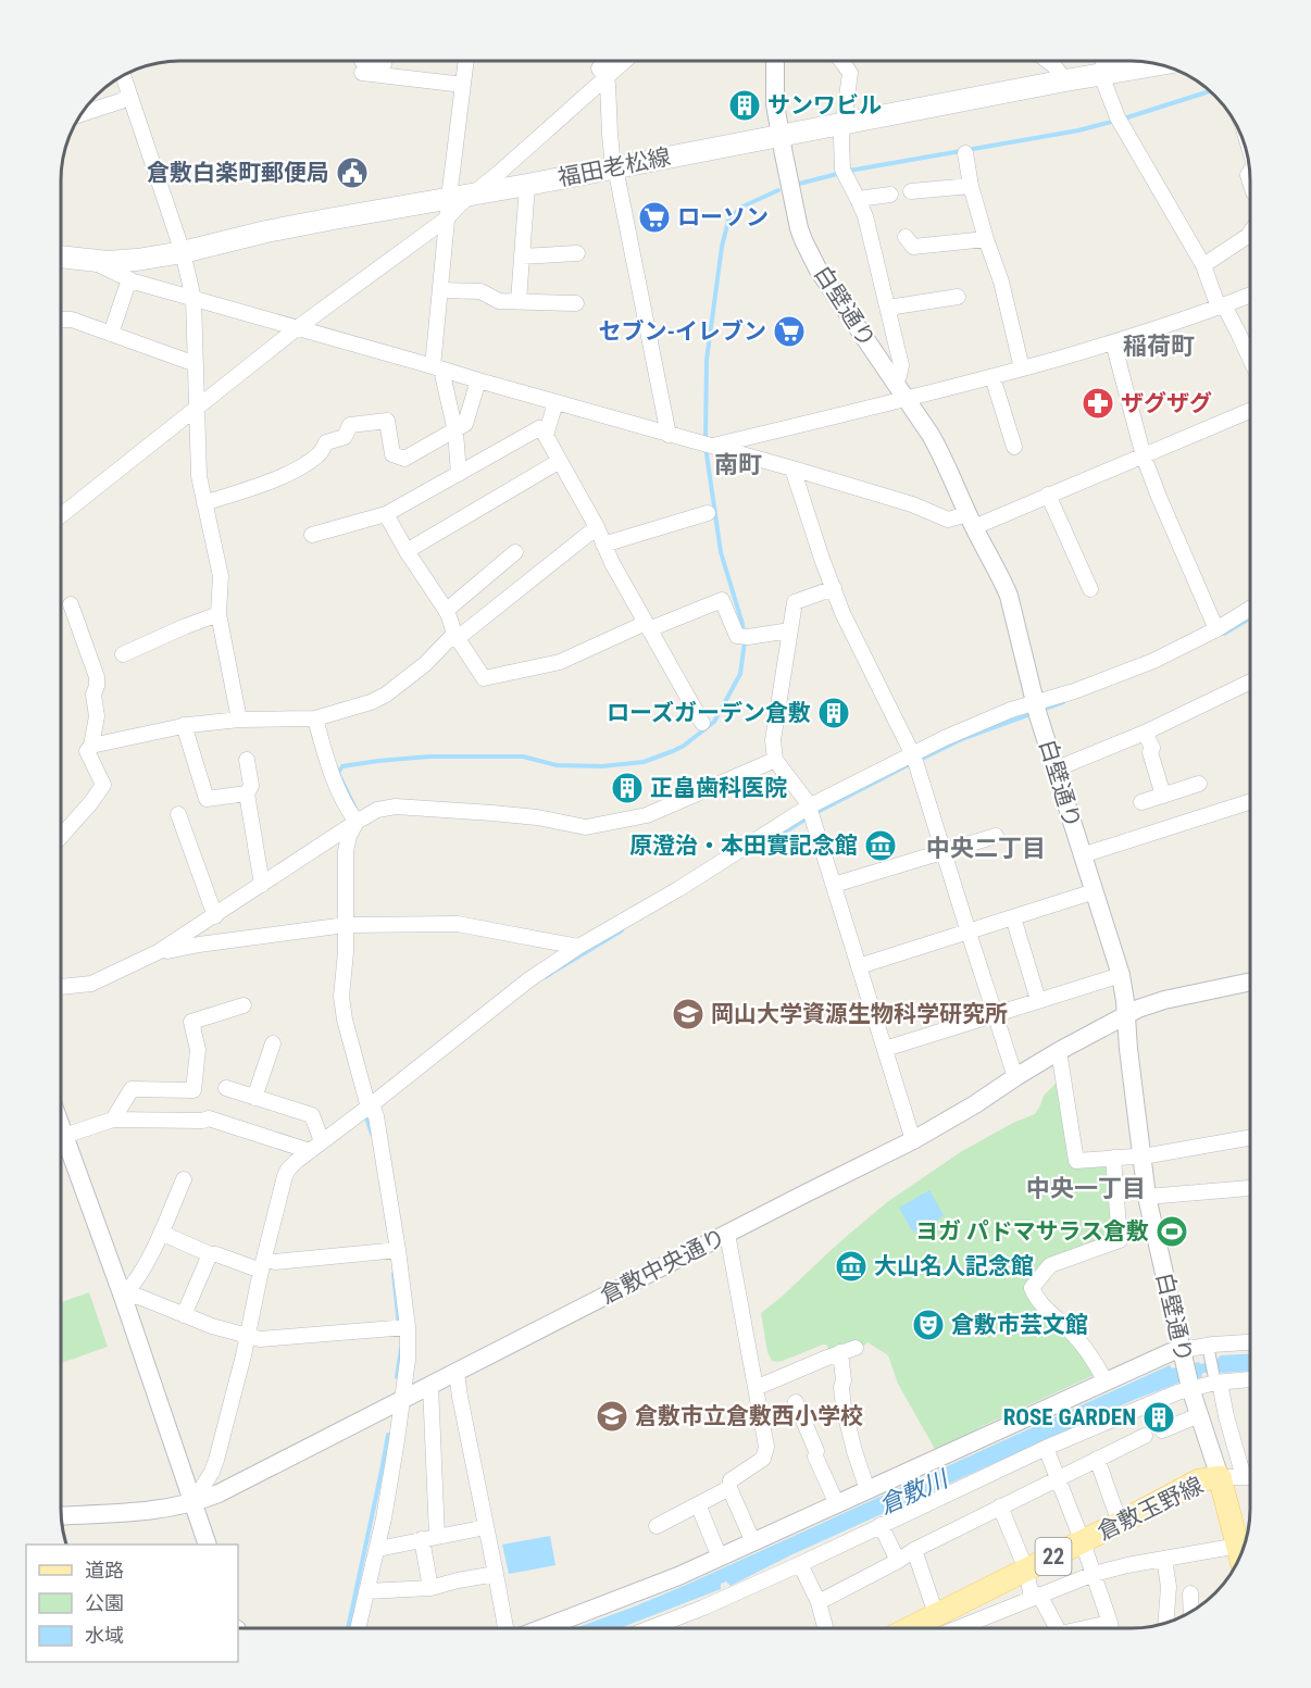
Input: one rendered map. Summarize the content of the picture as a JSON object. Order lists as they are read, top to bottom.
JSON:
{
  "streets": {
    "main road": ["福田老松線", "倉敷玉野線", "22"],
    "street": ["白壁通り", "倉敷中央通り"]
  },
  "crossings": [
    ["福田老松線", "白壁通り"],
    ["白壁通り", "倉敷中央通り"],
    ["白壁通り", "倉敷玉野線"]
  ],
  "districts": [
    "稲荷町",
    "南町",
    "中央二丁目",
    "中央一丁目"
  ],
  "water": ["倉敷川"],
  "places": {
    "building": [
      "サンワビル",
      "ローズガーデン倉敷",
      "正畠歯科医院",
      "ROSE GARDEN"
    ],
    "public building": ["倉敷白楽町郵便局"],
    "supermarket": ["ローソン", "セブン-イレブン"],
    "pharmacy": ["ザグザグ"],
    "museum": ["原澄治・本田實記念館", "大山名人記念館"],
    "school or university": ["岡山大学資源生物科学研究所", "倉敷市立倉敷西小学校"],
    "sports": ["ヨガ パドマサラス倉敷"],
    "theatre": ["倉敷市芸文館"]
  },
  "legend": ["道路", "公園", "水域"]
}
